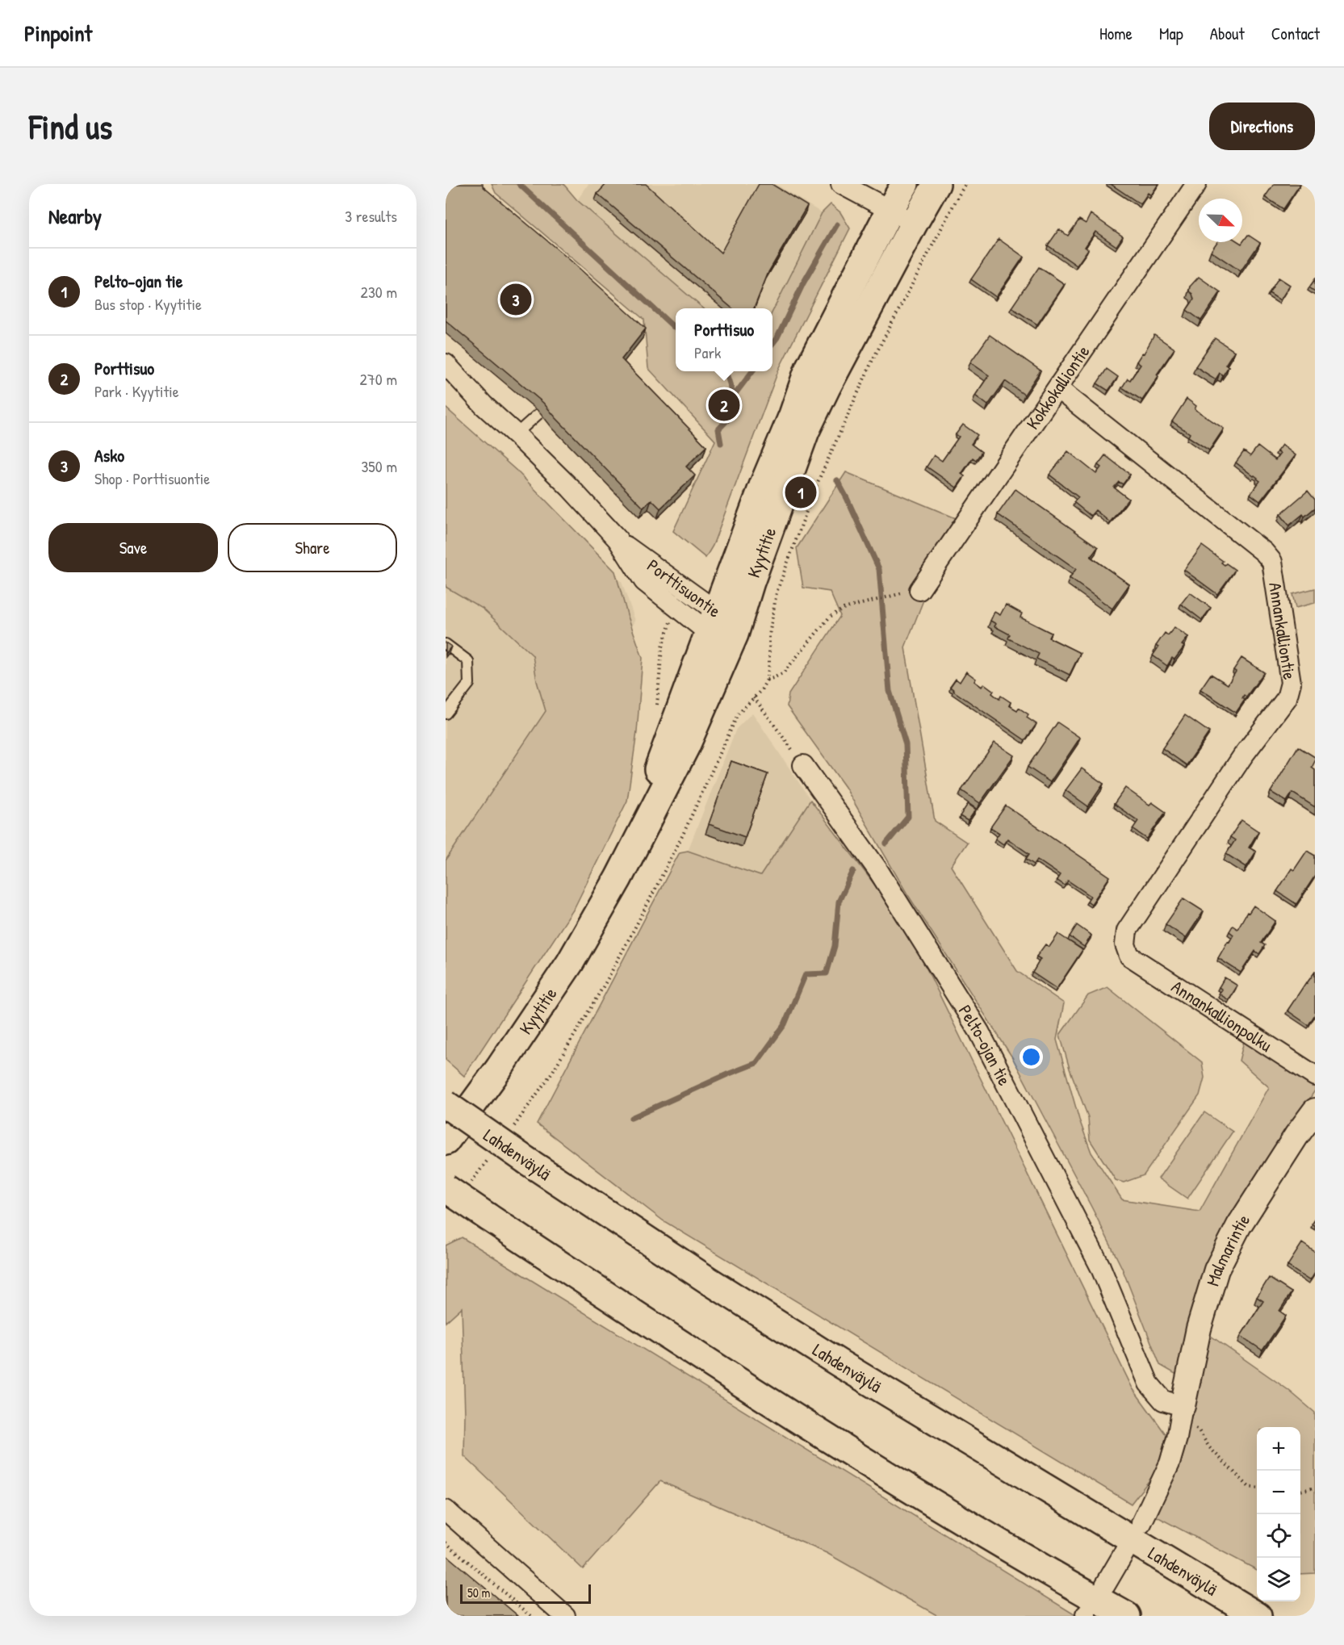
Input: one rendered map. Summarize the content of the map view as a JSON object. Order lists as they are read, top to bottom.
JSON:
{
  "streets": {
    "main road": ["Kyytitie", "Lahdenväylä"],
    "street": [
      "Kokkokalliontie",
      "Porttisuontie",
      "Annankalliontie",
      "Annankallionpolku",
      "Pelto-ojan tie",
      "Malmarintie"
    ]
  },
  "crossings": [
    ["Kokkokalliontie", "Annankalliontie"],
    ["Kyytitie", "Porttisuontie"],
    ["Annankalliontie", "Annankallionpolku"],
    ["Pelto-ojan tie", "Malmarintie"]
  ],
  "scale_bar": "50 m",
  "north": "bottom right",
  "page": {
    "header": "Pinpoint",
    "nav": [
      "Home",
      "Map",
      "About",
      "Contact"
    ],
    "buttons": [
      "Directions",
      ["Save", "Share"]
    ],
    "title": "Find us",
    "heading": ["Nearby", "3 results"],
    "list": [
      {
        "mark": "1",
        "name": "Pelto-ojan tie",
        "note": "Bus stop · Kyytitie",
        "value": "230 m"
      },
      {
        "mark": "2",
        "name": "Porttisuo",
        "note": "Park · Kyytitie",
        "value": "270 m"
      },
      {
        "mark": "3",
        "name": "Asko",
        "note": "Shop · Porttisuontie",
        "value": "350 m"
      }
    ],
    "pins": ["3", "2", "1"],
    "popup": ["Porttisuo", "Park"],
    "map_buttons": ["+", "−"],
    "scale": "50 m"
  }
}
